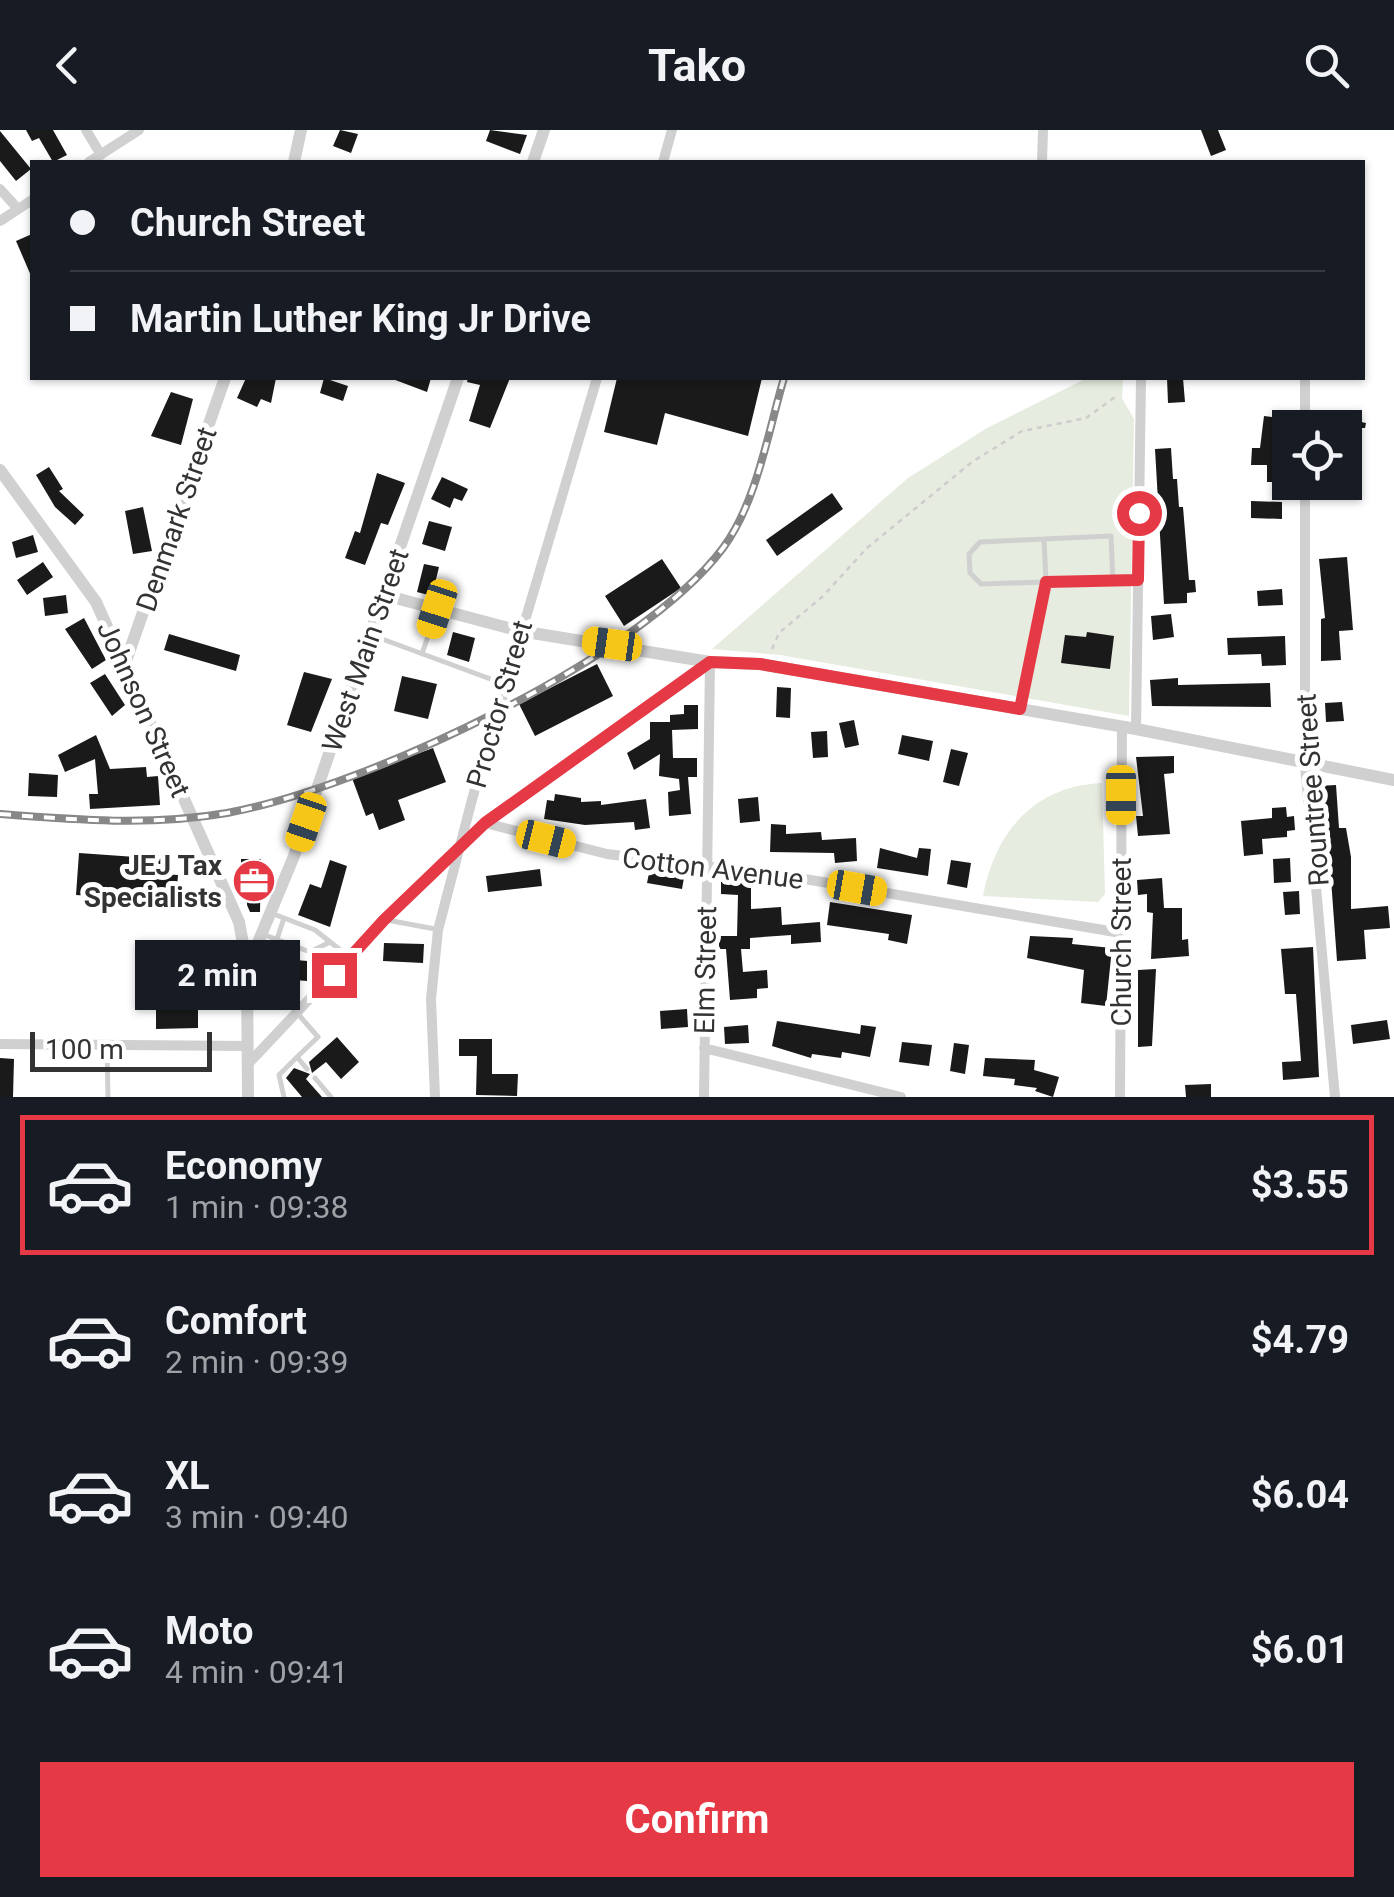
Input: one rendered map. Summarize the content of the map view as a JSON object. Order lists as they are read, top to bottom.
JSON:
{
  "streets": {
    "street": [
      "Denmark Street",
      "West Main Street",
      "Proctor Street",
      "Johnson Street",
      "Rountree Street",
      "Cotton Avenue",
      "Church Street",
      "Elm Street"
    ]
  },
  "crossings": [
    ["Denmark Street", "Johnson Street"],
    ["West Main Street", "Johnson Street"],
    ["Cotton Avenue", "Church Street"],
    ["Cotton Avenue", "Elm Street"]
  ],
  "places": {
    "office": ["JEJ Tax Specialists"]
  },
  "scale_bar": "100 m",
  "page": {
    "header": "Tako",
    "banner": ["Church Street", "Martin Luther King Jr Drive"],
    "bubble": "2 min",
    "scale": "100 m",
    "list": [
      {
        "name": "Economy",
        "note": "1 min · 09:38",
        "value": "$3.55"
      },
      {
        "name": "Comfort",
        "note": "2 min · 09:39",
        "value": "$4.79"
      },
      {
        "name": "XL",
        "note": "3 min · 09:40",
        "value": "$6.04"
      },
      {
        "name": "Moto",
        "note": "4 min · 09:41",
        "value": "$6.01"
      }
    ],
    "buttons": "Confirm"
  }
}
